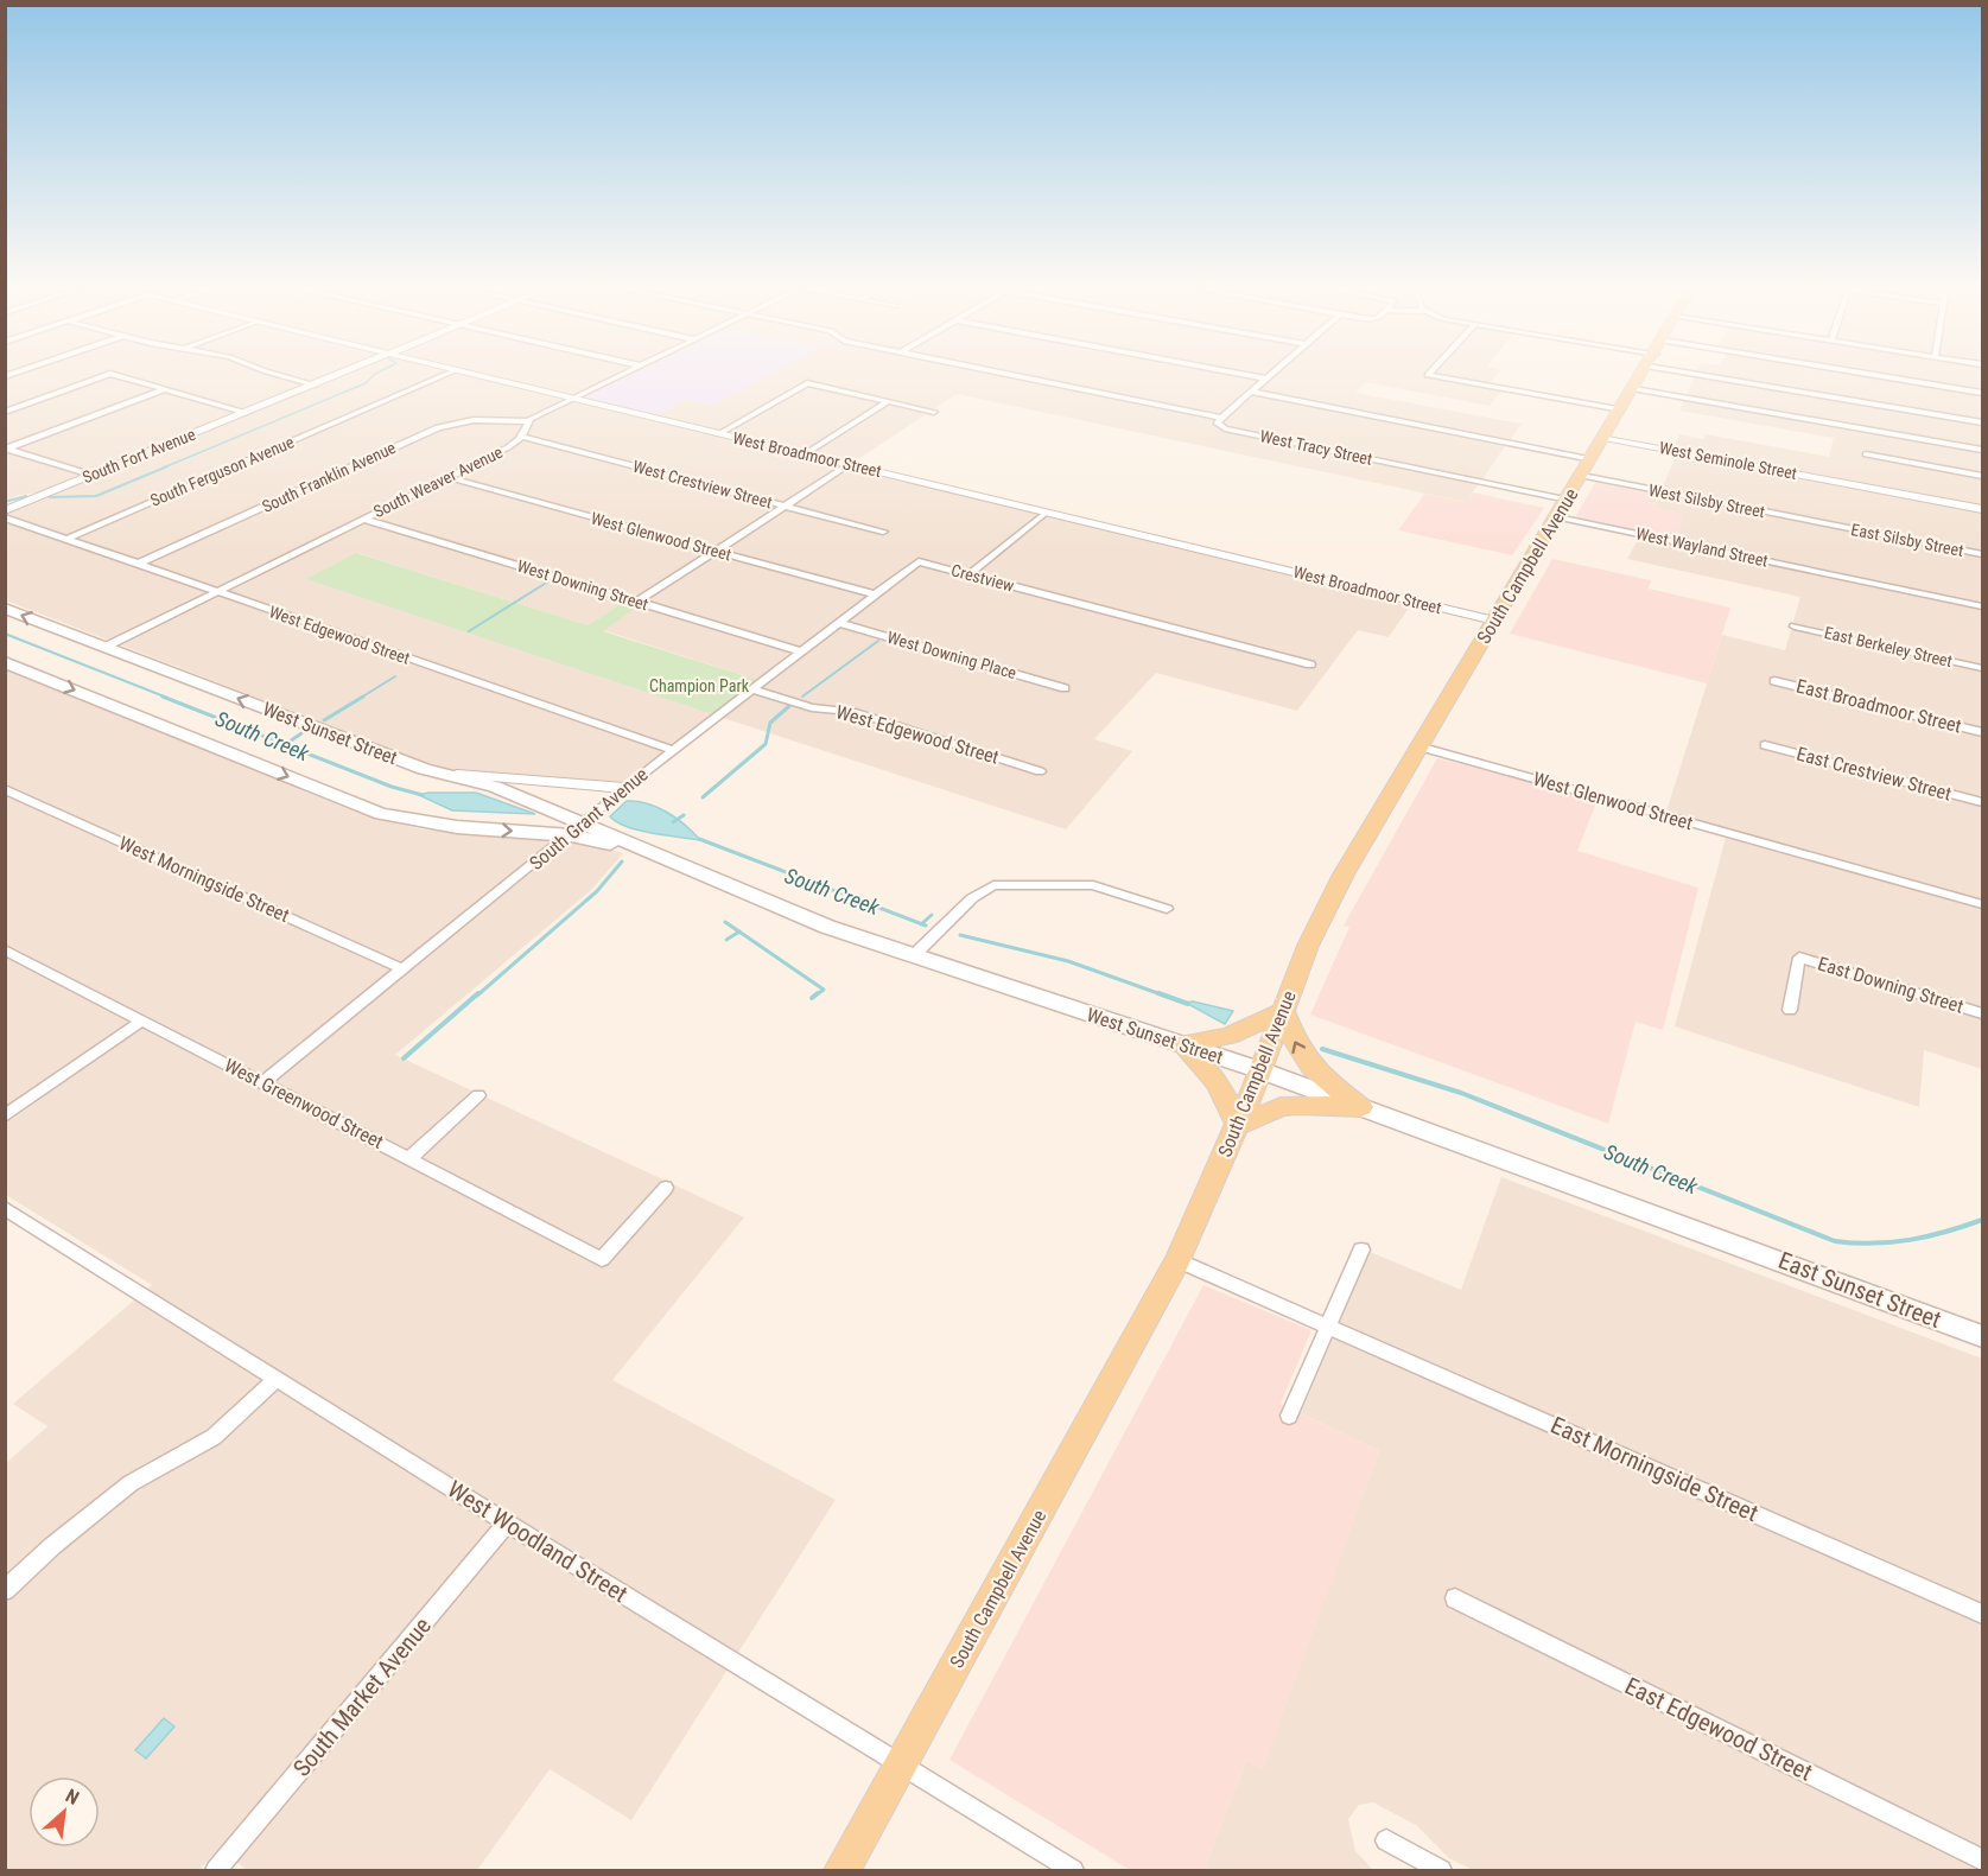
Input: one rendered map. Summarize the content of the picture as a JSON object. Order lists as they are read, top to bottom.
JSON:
{
  "streets": {
    "main road": ["South Campbell Avenue", "West Sunset Street", "East Sunset Street"],
    "street": [
      "West Tracy Street",
      "West Broadmoor Street",
      "South Fort Avenue",
      "West Seminole Street",
      "South Ferguson Avenue",
      "South Franklin Avenue",
      "South Weaver Avenue",
      "West Crestview Street",
      "West Silsby Street",
      "West Glenwood Street",
      "East Silsby Street",
      "West Wayland Street",
      "Crestview",
      "West Downing Street",
      "West Edgewood Street",
      "East Berkeley Street",
      "West Downing Place",
      "East Broadmoor Street",
      "East Crestview Street",
      "South Grant Avenue",
      "West Morningside Street",
      "East Downing Street",
      "West Greenwood Street",
      "East Morningside Street",
      "West Woodland Street",
      "South Market Avenue",
      "East Edgewood Street"
    ]
  },
  "crossings": [
    ["West Tracy Street", "West Wayland Street"],
    ["West Tracy Street", "South Campbell Avenue"],
    ["West Broadmoor Street", "South Campbell Avenue"],
    ["West Seminole Street", "South Campbell Avenue"],
    ["South Ferguson Avenue", "West Edgewood Street"],
    ["South Franklin Avenue", "South Weaver Avenue"],
    ["South Franklin Avenue", "West Edgewood Street"],
    ["South Weaver Avenue", "West Crestview Street"],
    ["South Weaver Avenue", "West Glenwood Street"],
    ["South Weaver Avenue", "West Downing Street"],
    ["South Weaver Avenue", "West Edgewood Street"],
    ["South Weaver Avenue", "West Sunset Street"],
    ["West Silsby Street", "East Silsby Street"],
    ["West Silsby Street", "South Campbell Avenue"],
    ["West Glenwood Street", "South Campbell Avenue"],
    ["West Glenwood Street", "South Grant Avenue"],
    ["West Wayland Street", "South Campbell Avenue"],
    ["South Campbell Avenue", "West Sunset Street"],
    ["South Campbell Avenue", "West Woodland Street"],
    ["Crestview", "South Grant Avenue"],
    ["West Downing Street", "South Grant Avenue"],
    ["West Edgewood Street", "South Grant Avenue"],
    ["West Downing Place", "South Grant Avenue"],
    ["West Sunset Street", "South Grant Avenue"],
    ["West Sunset Street", "East Sunset Street"],
    ["South Grant Avenue", "West Morningside Street"],
    ["South Grant Avenue", "West Greenwood Street"],
    ["West Woodland Street", "South Market Avenue"]
  ],
  "water": ["South Creek"],
  "parks": ["Champion Park"],
  "north": "top right"
}
